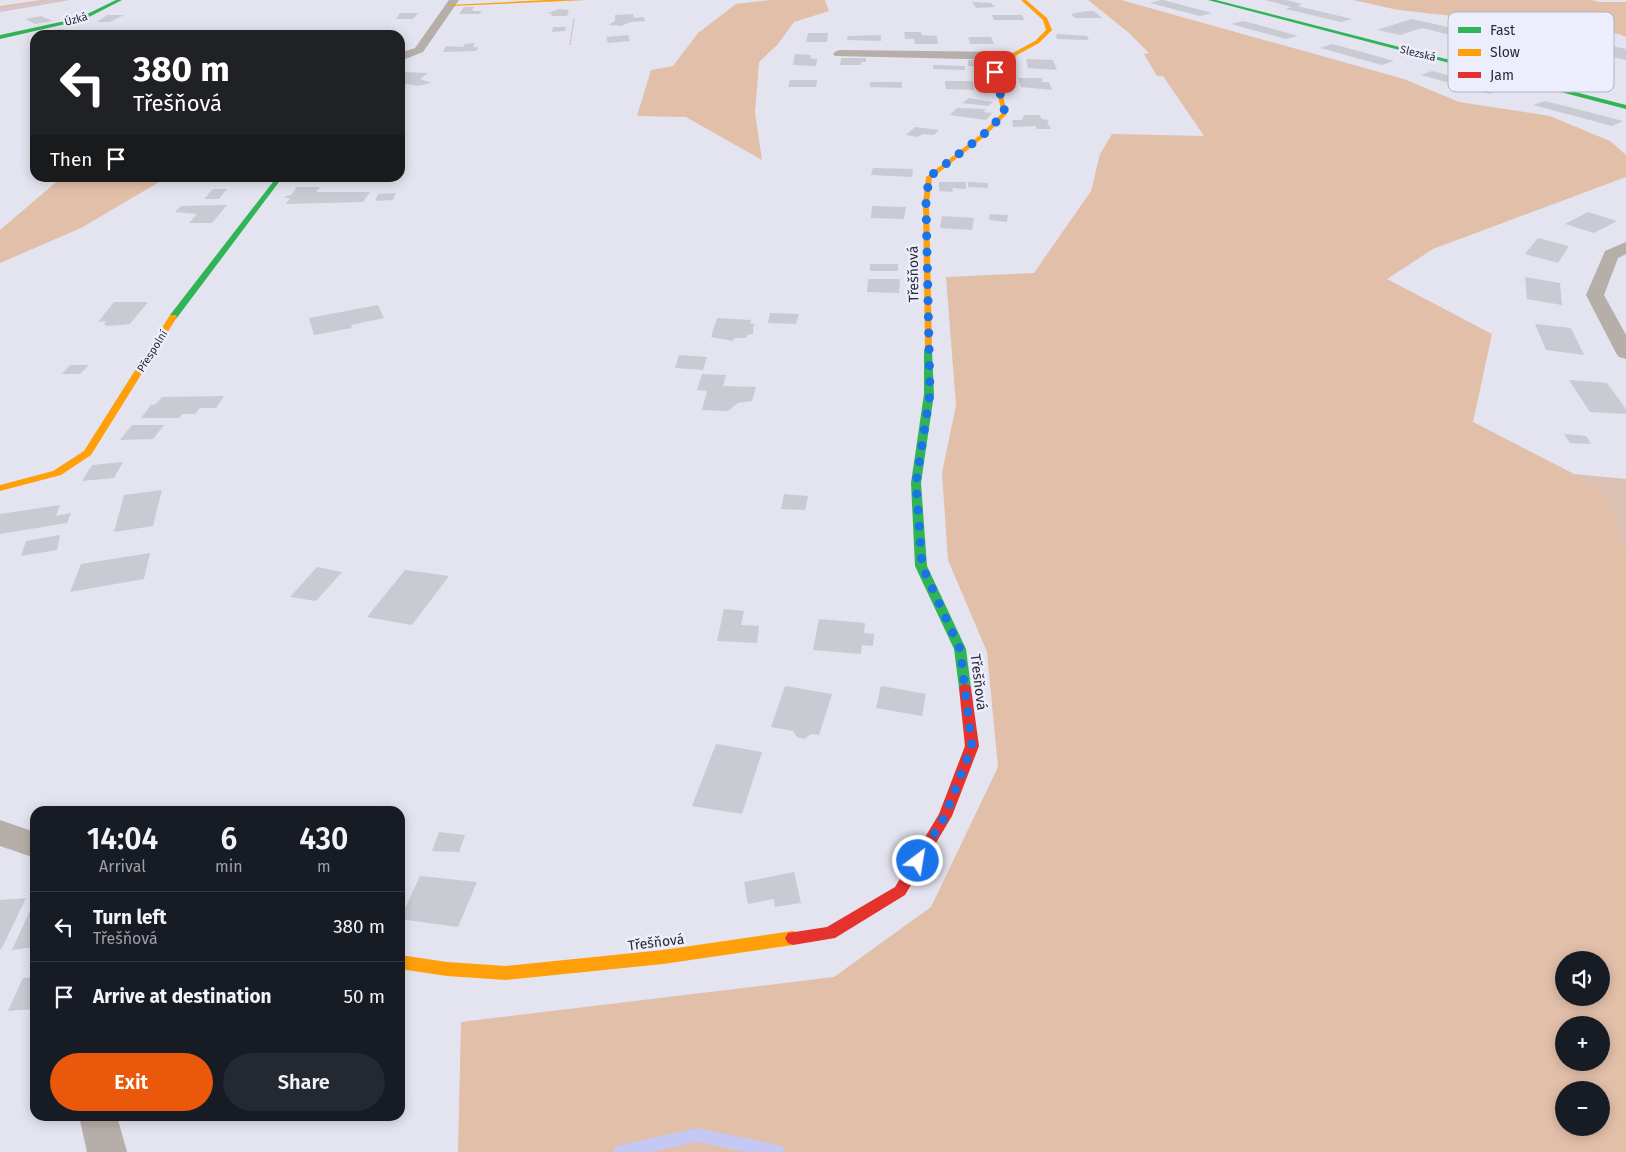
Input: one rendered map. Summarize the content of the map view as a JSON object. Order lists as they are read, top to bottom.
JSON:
{
  "streets": {
    "street": [
      "Úzká",
      "Slezská",
      "Třešňová",
      "Přespolní"
    ]
  },
  "legend": ["Fast", "Slow", "Jam"],
  "page": {
    "turn": ["380 m", "Třešňová"],
    "then": "Then",
    "eta": [
      "14:04",
      "Arrival",
      "6",
      "min",
      "430",
      "m"
    ],
    "list": [
      {
        "name": "Turn left",
        "note": "Třešňová",
        "value": "380 m"
      },
      {
        "name": "Arrive at destination",
        "value": "50 m"
      }
    ],
    "map_buttons": ["+", "−"],
    "buttons": ["Exit", "Share"]
  }
}
